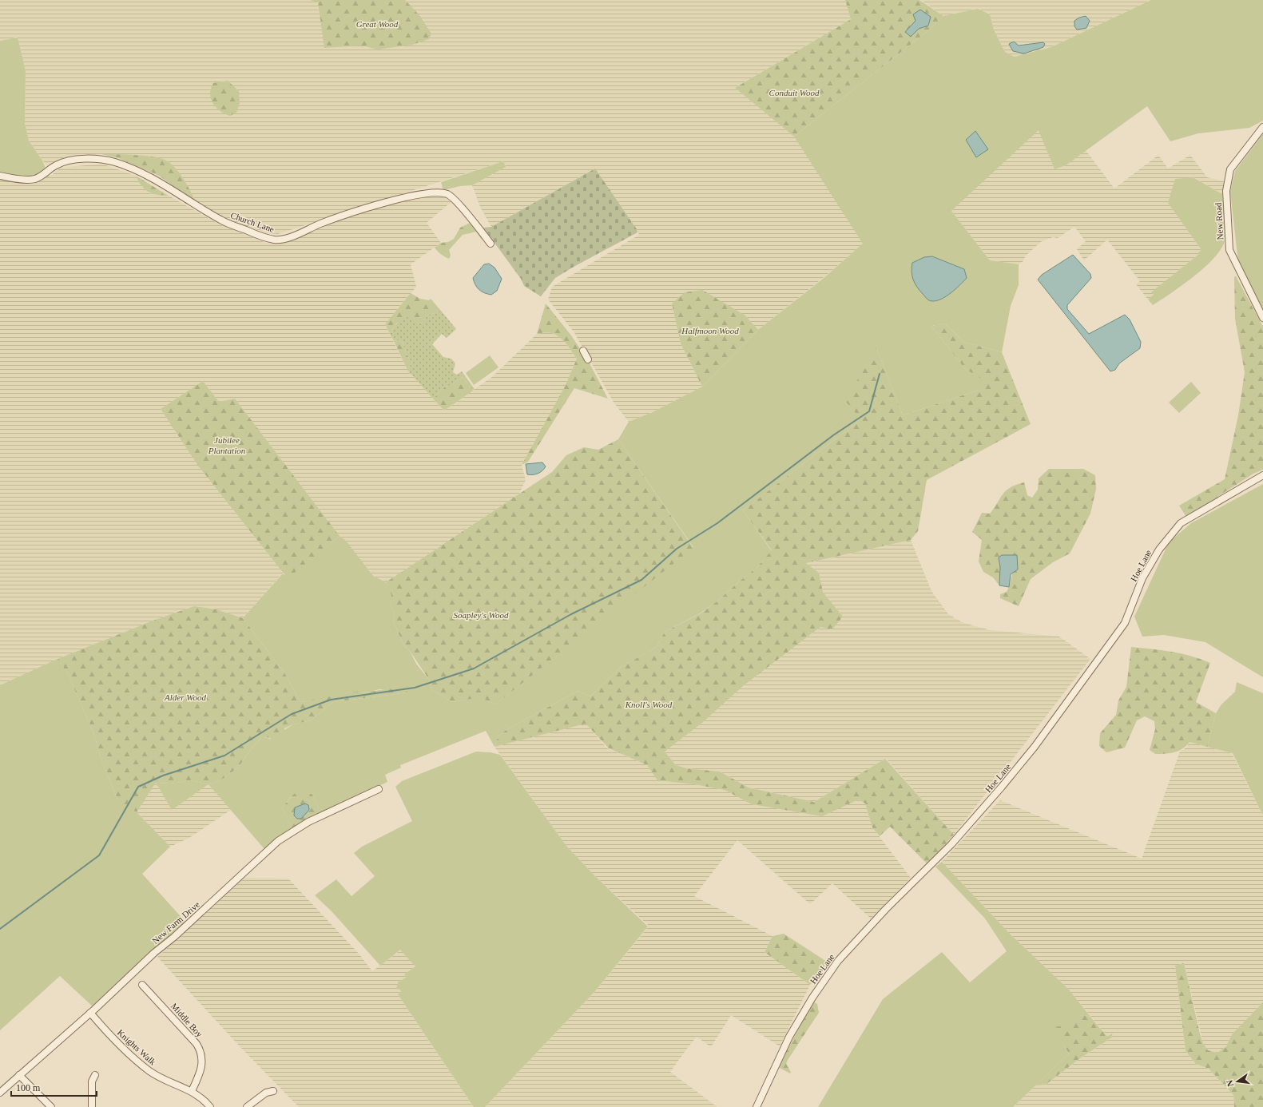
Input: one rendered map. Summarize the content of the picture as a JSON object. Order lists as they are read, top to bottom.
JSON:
{
  "streets": {
    "street": [
      "New Road",
      "Church Lane",
      "Hoe Lane",
      "New Farm Drive",
      "Middle Boy",
      "Knights Walk"
    ]
  },
  "crossings": [
    ["New Farm Drive", "Knights Walk"],
    ["Middle Boy", "Knights Walk"]
  ],
  "parks": [
    "Great Wood",
    "Conduit Wood",
    "Halfmoon Wood",
    "Jubilee Plantation",
    "Soapley's Wood",
    "Alder Wood",
    "Knoll's Wood"
  ],
  "scale_bar": "100 m",
  "north": "left"
}
